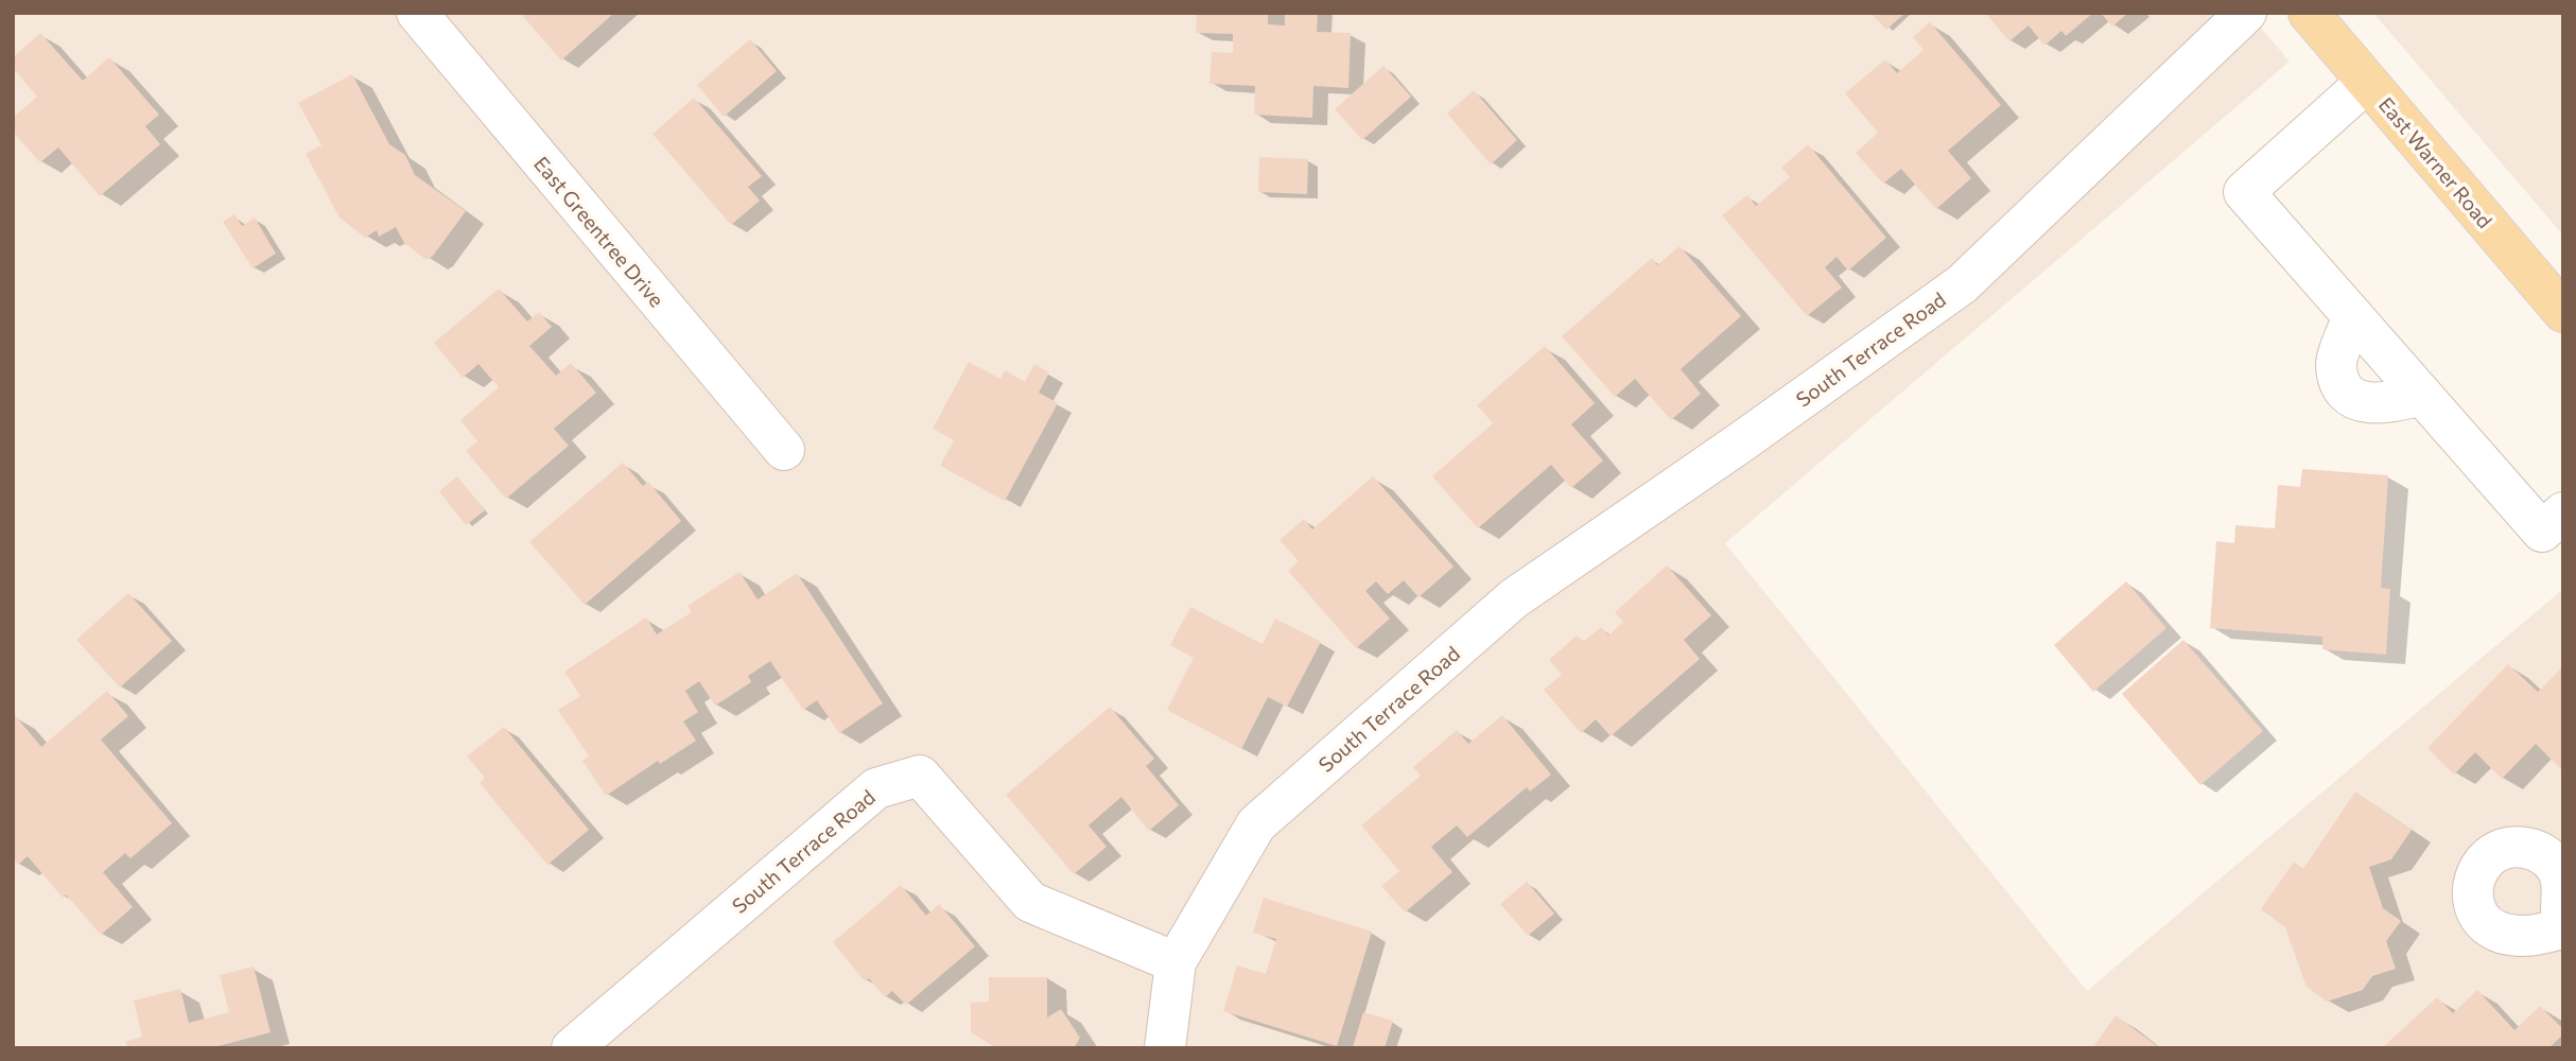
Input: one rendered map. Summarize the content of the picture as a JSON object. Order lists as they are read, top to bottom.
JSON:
{
  "streets": {
    "main road": ["East Warner Road"],
    "street": ["East Greentree Drive", "South Terrace Road"]
  }
}
